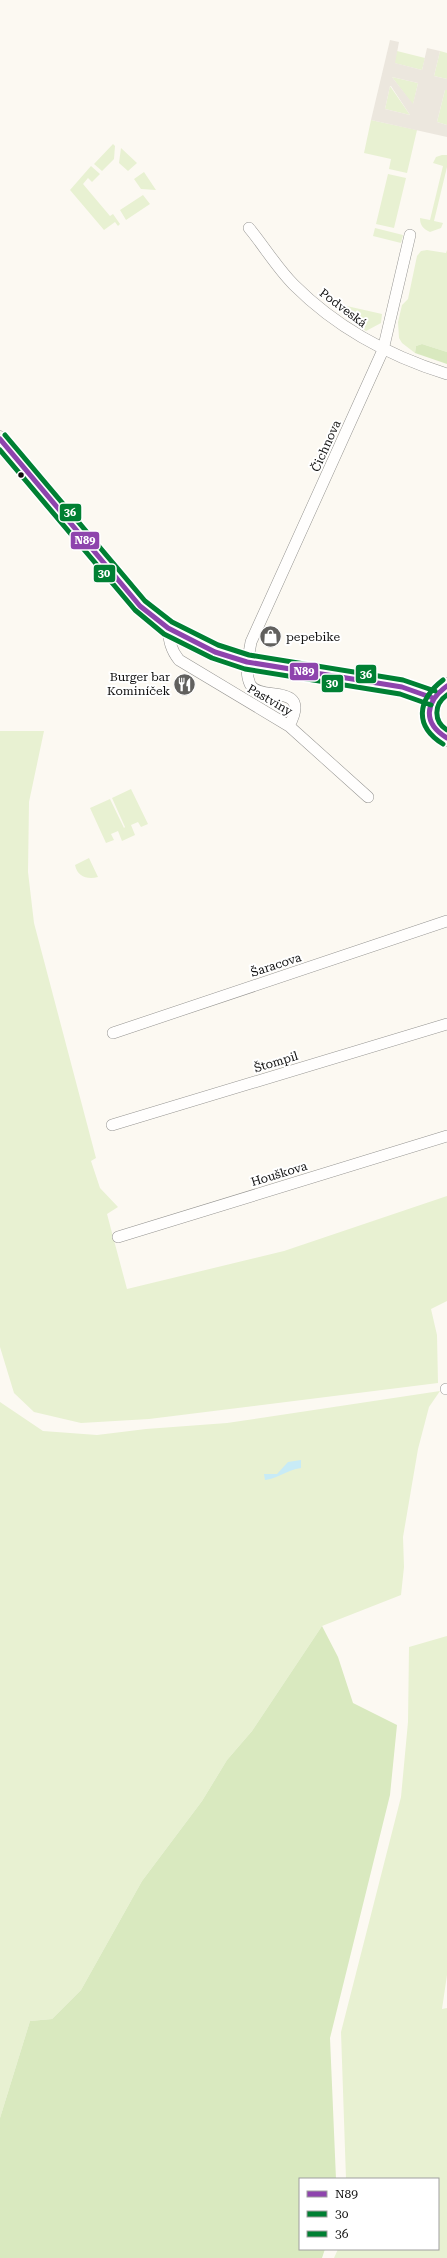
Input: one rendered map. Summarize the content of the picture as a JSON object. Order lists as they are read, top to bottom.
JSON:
{
  "streets": {
    "street": [
      "Podveská",
      "Čichnova",
      "Pastviny",
      "Šaracova",
      "Štompil",
      "Houškova"
    ]
  },
  "crossings": [
    ["Podveská", "Čichnova"],
    ["Čichnova", "Pastviny"]
  ],
  "places": {
    "shop": ["pepebike"],
    "restaurant": ["Burger bar Kominíček"]
  },
  "lines": ["transit line 36", "transit line N89", "transit line 30"],
  "legend": ["N89", "30", "36"]
}
